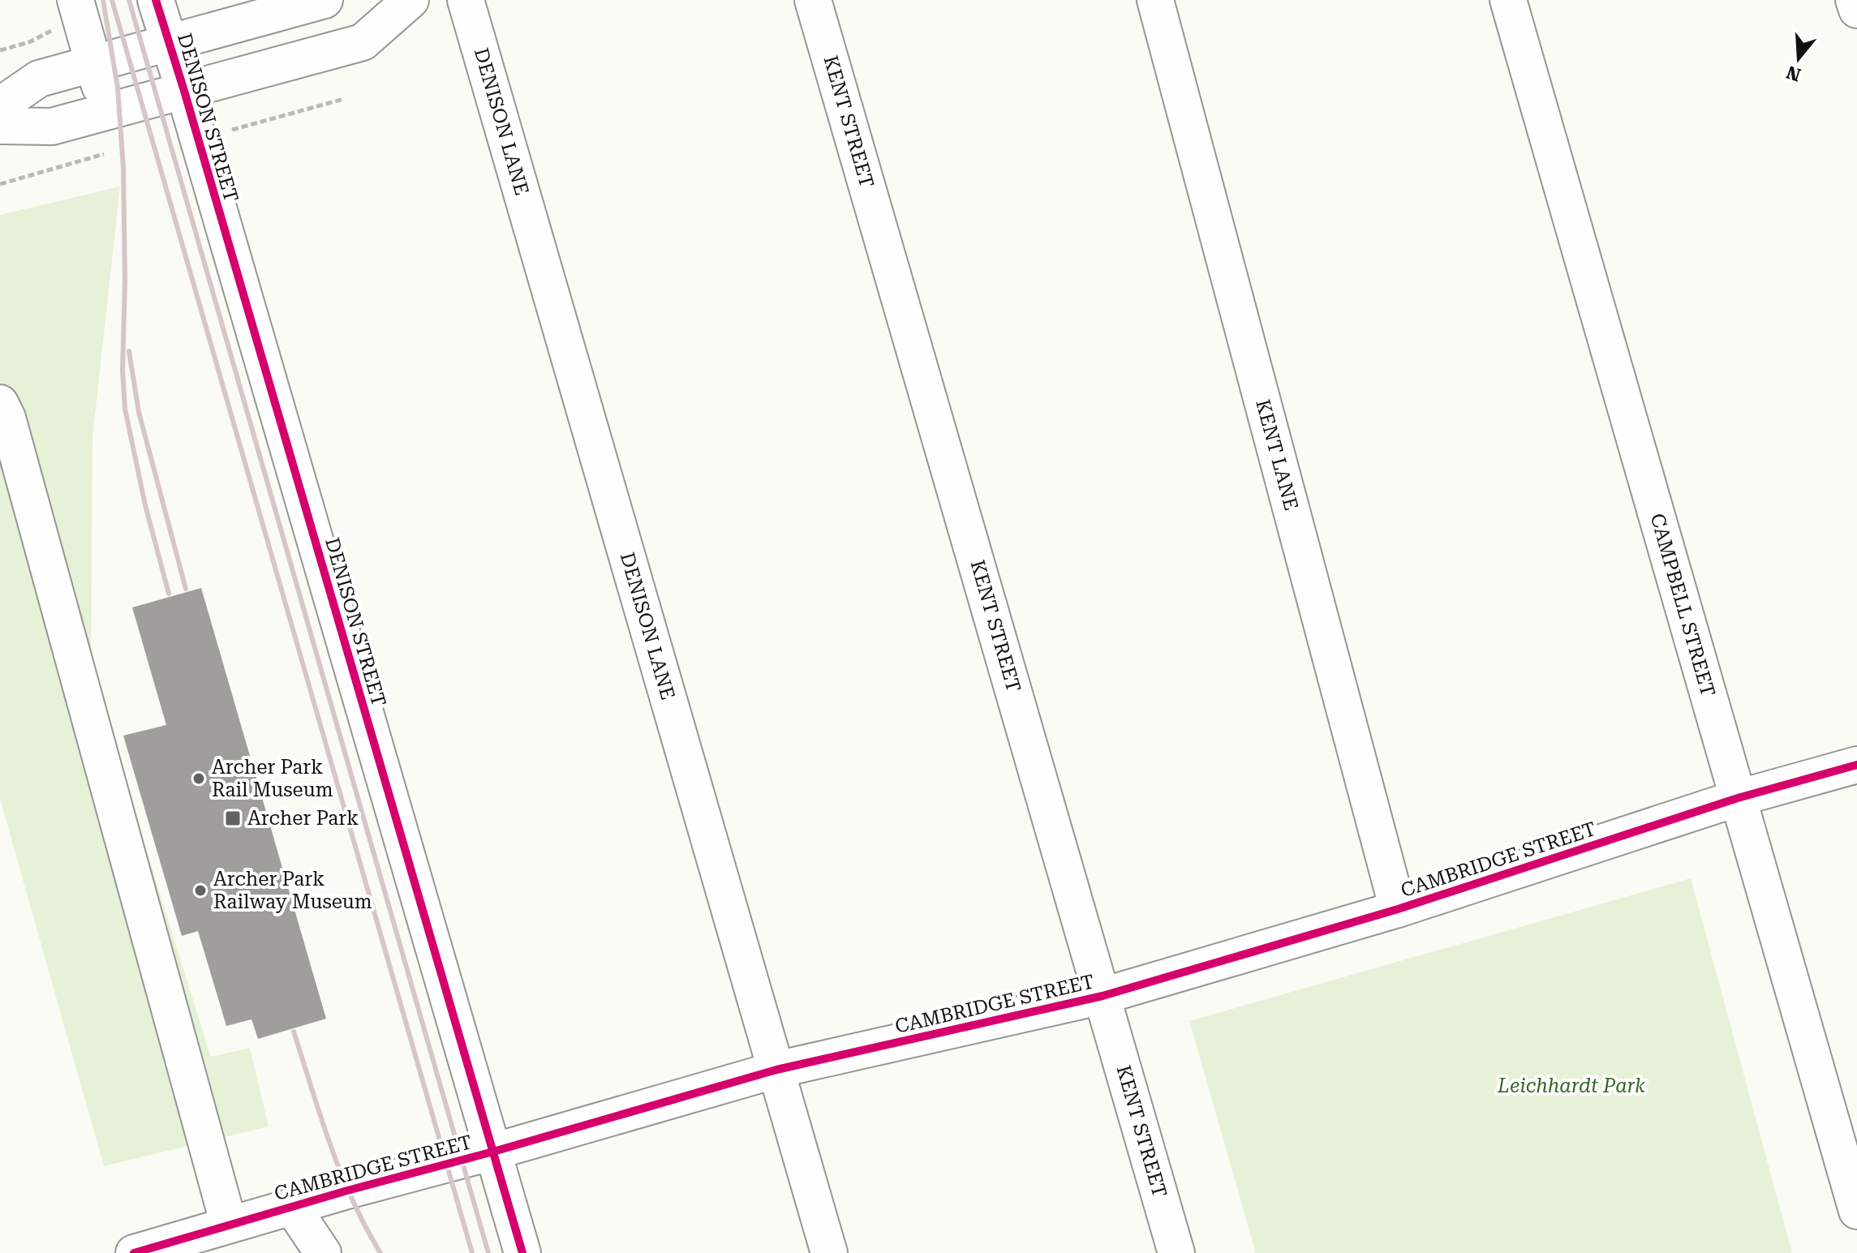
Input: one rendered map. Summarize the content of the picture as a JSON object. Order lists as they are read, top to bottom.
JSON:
{
  "streets": {
    "street": [
      "DENISON STREET",
      "DENISON LANE",
      "KENT STREET",
      "KENT LANE",
      "CAMPBELL STREET",
      "CAMBRIDGE STREET"
    ]
  },
  "crossings": [
    ["DENISON STREET", "CAMBRIDGE STREET"],
    ["DENISON LANE", "CAMBRIDGE STREET"],
    ["KENT STREET", "CAMBRIDGE STREET"],
    ["KENT LANE", "CAMBRIDGE STREET"],
    ["CAMPBELL STREET", "CAMBRIDGE STREET"]
  ],
  "parks": ["Leichhardt Park"],
  "places": {
    "other": ["Archer Park Rail Museum", "Archer Park Railway Museum"],
    "transit": ["Archer Park"]
  },
  "north": "bottom"
}
